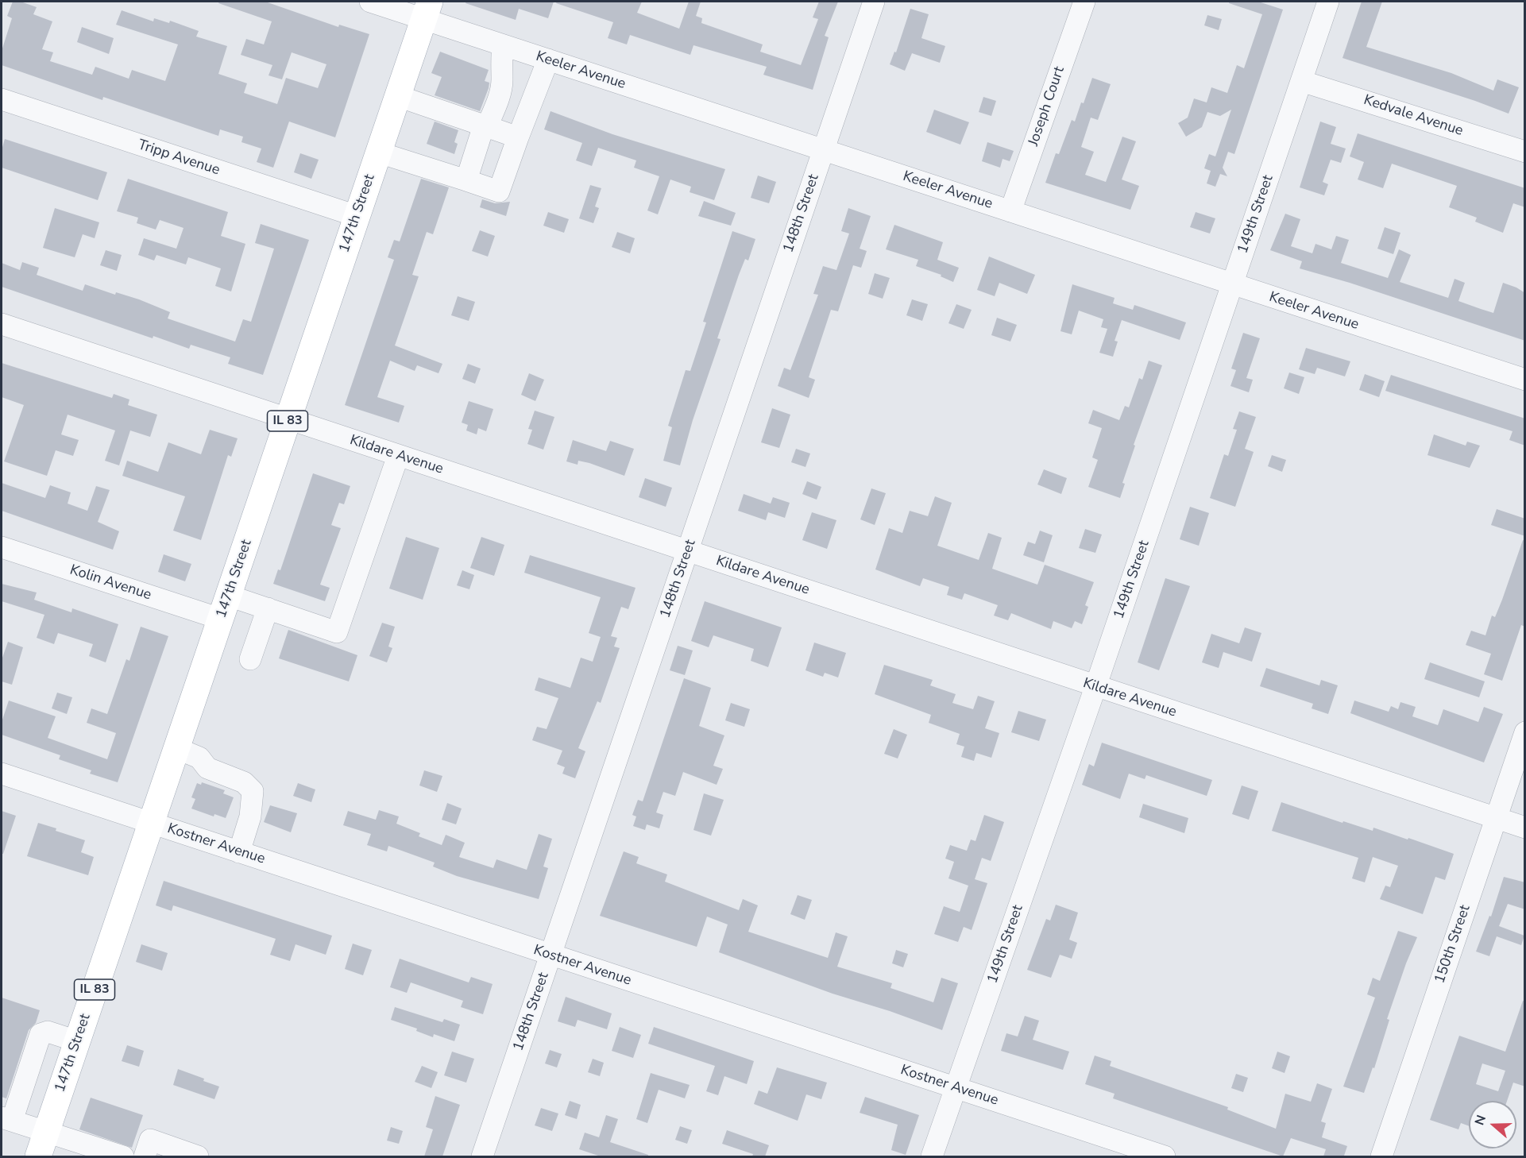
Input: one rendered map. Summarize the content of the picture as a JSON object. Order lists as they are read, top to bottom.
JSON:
{
  "streets": {
    "main road": ["147th Street", "IL 83"],
    "street": [
      "Keeler Avenue",
      "Joseph Court",
      "Kedvale Avenue",
      "Tripp Avenue",
      "148th Street",
      "149th Street",
      "Kildare Avenue",
      "Kolin Avenue",
      "Kostner Avenue",
      "150th Street"
    ]
  },
  "crossings": [
    ["Keeler Avenue", "Joseph Court"],
    ["Keeler Avenue", "147th Street"],
    ["Keeler Avenue", "148th Street"],
    ["Keeler Avenue", "149th Street"],
    ["Kedvale Avenue", "149th Street"],
    ["Tripp Avenue", "147th Street"],
    ["147th Street", "Kildare Avenue"],
    ["147th Street", "Kolin Avenue"],
    ["147th Street", "Kostner Avenue"],
    ["148th Street", "Kildare Avenue"],
    ["148th Street", "Kostner Avenue"],
    ["149th Street", "Kildare Avenue"],
    ["149th Street", "Kostner Avenue"],
    ["Kildare Avenue", "Kolin Avenue"],
    ["Kildare Avenue", "150th Street"]
  ],
  "north": "left"
}
